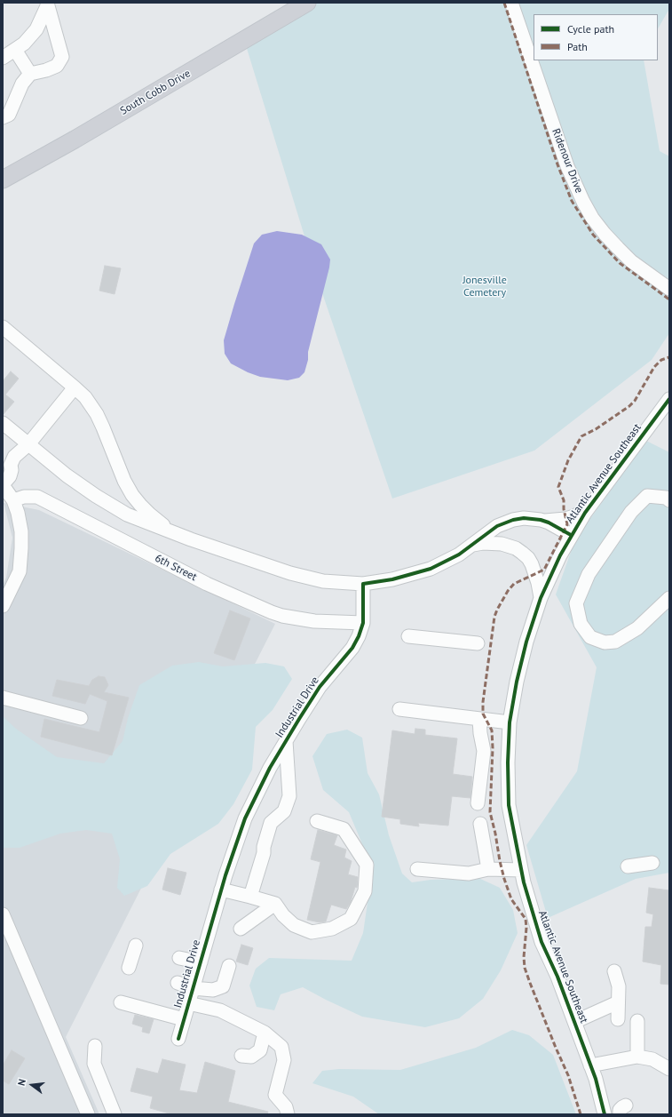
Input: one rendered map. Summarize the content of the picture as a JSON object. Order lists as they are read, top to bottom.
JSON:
{
  "streets": {
    "main road": ["South Cobb Drive"],
    "street": [
      "Ridenour Drive",
      "Atlantic Avenue Southeast",
      "6th Street",
      "Industrial Drive"
    ]
  },
  "crossings": [
    ["6th Street", "Industrial Drive"]
  ],
  "parks": ["Jonesville Cemetery"],
  "legend": ["Cycle path", "Path"],
  "north": "left"
}
